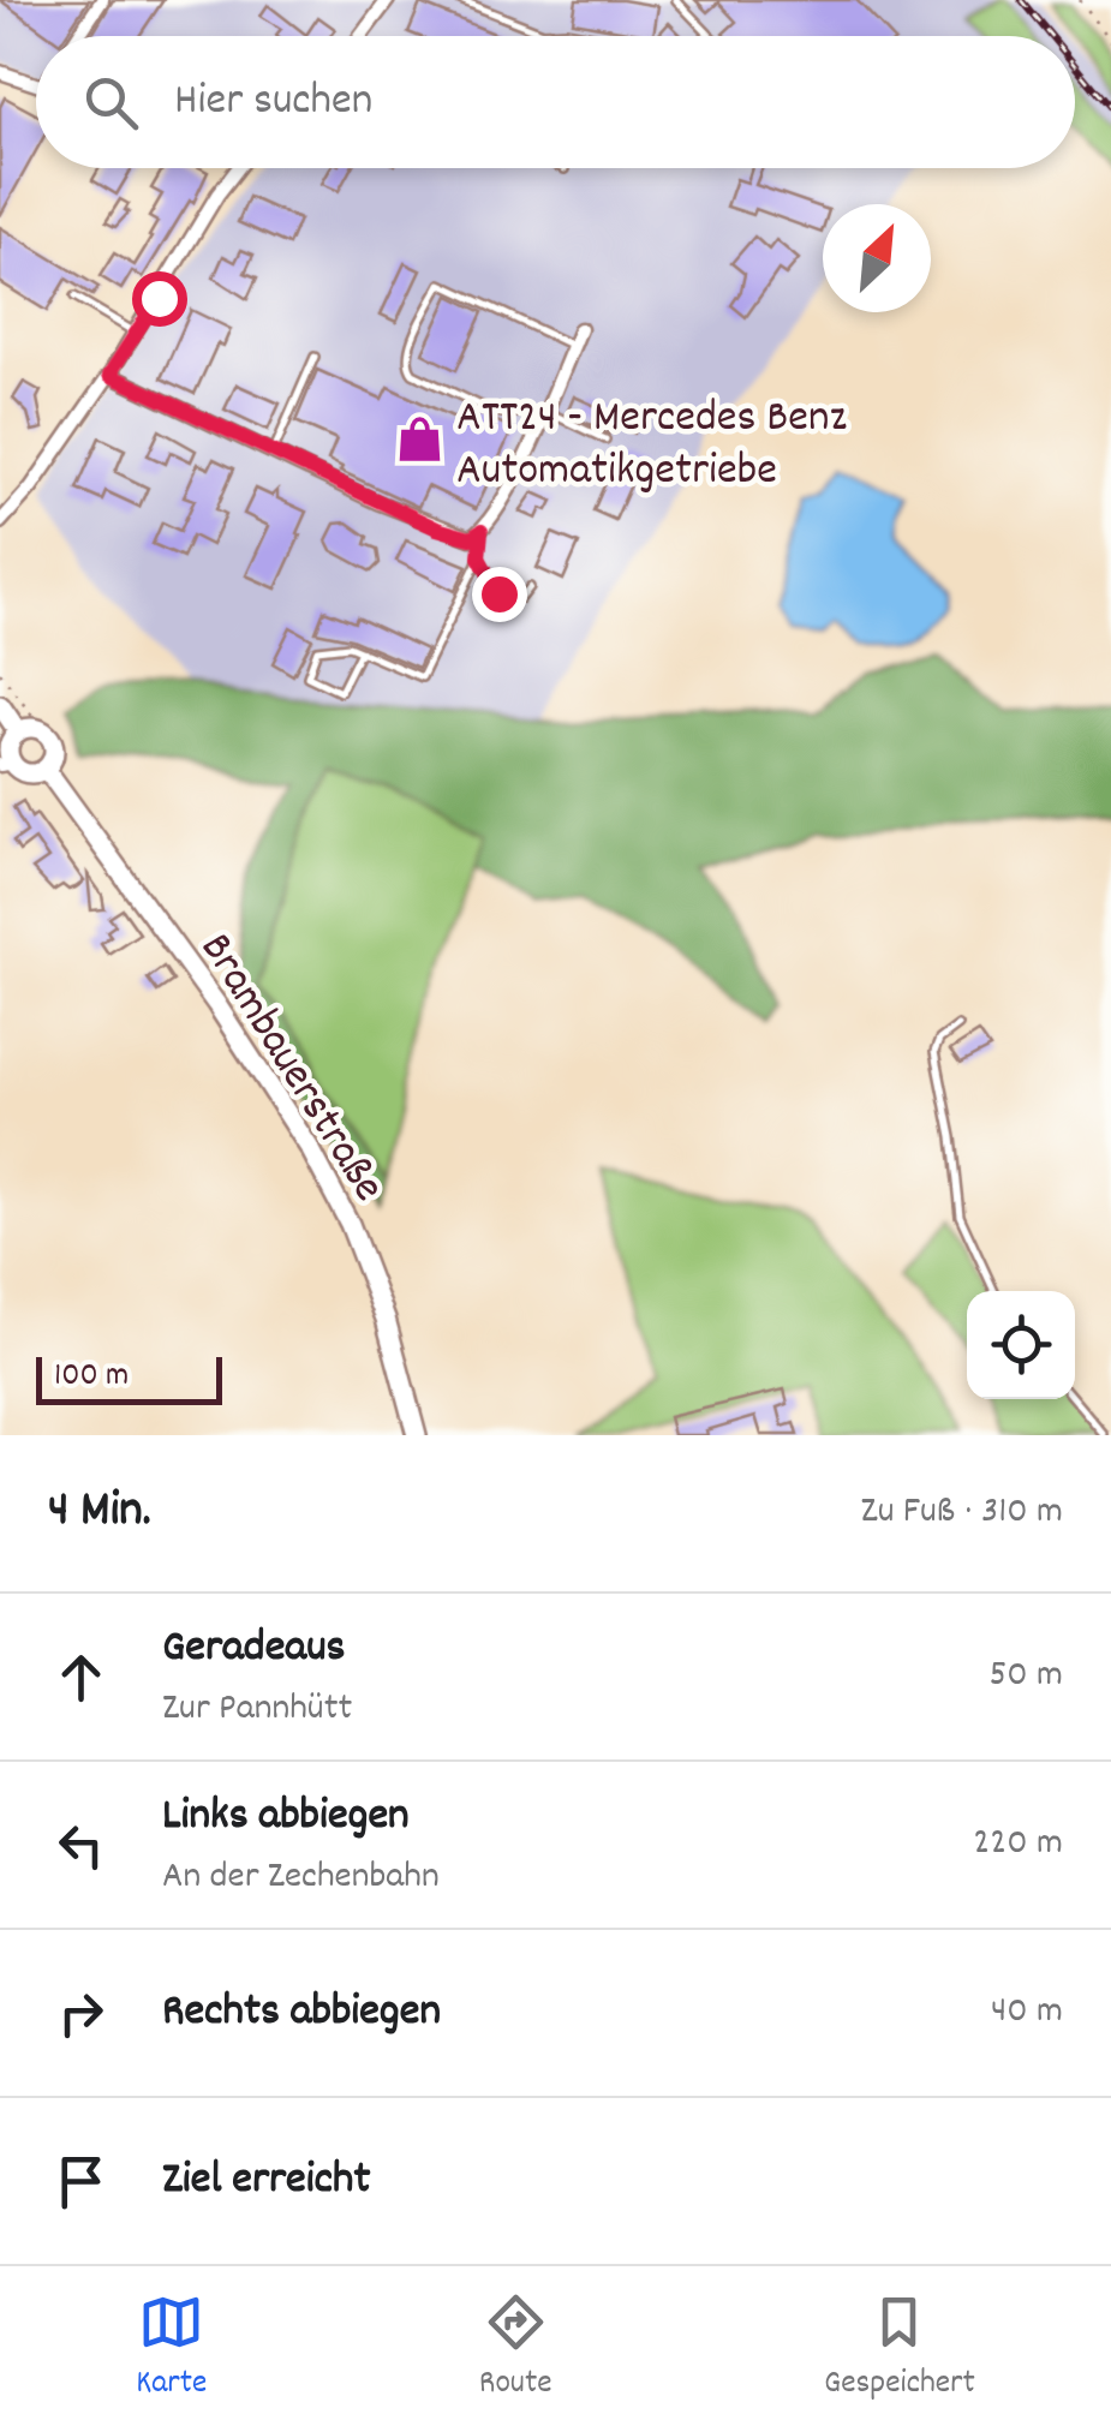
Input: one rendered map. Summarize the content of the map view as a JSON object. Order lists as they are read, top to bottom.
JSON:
{
  "streets": {
    "main road": ["Brambauerstraße"]
  },
  "places": {
    "shop": ["ATT24 - Mercedes Benz Automatikgetriebe"]
  },
  "scale_bar": "100 m",
  "north": "top right",
  "page": {
    "search": "Hier suchen",
    "scale": "100 m",
    "heading": ["4 Min.", "Zu Fuß · 310 m"],
    "list": [
      ["Geradeaus", "Zur Pannhütt", "50 m"],
      ["Links abbiegen", "An der Zechenbahn", "220 m"],
      ["Rechts abbiegen", "40 m"],
      "Ziel erreicht"
    ],
    "nav": ["Karte", "Route", "Gespeichert"]
  }
}
